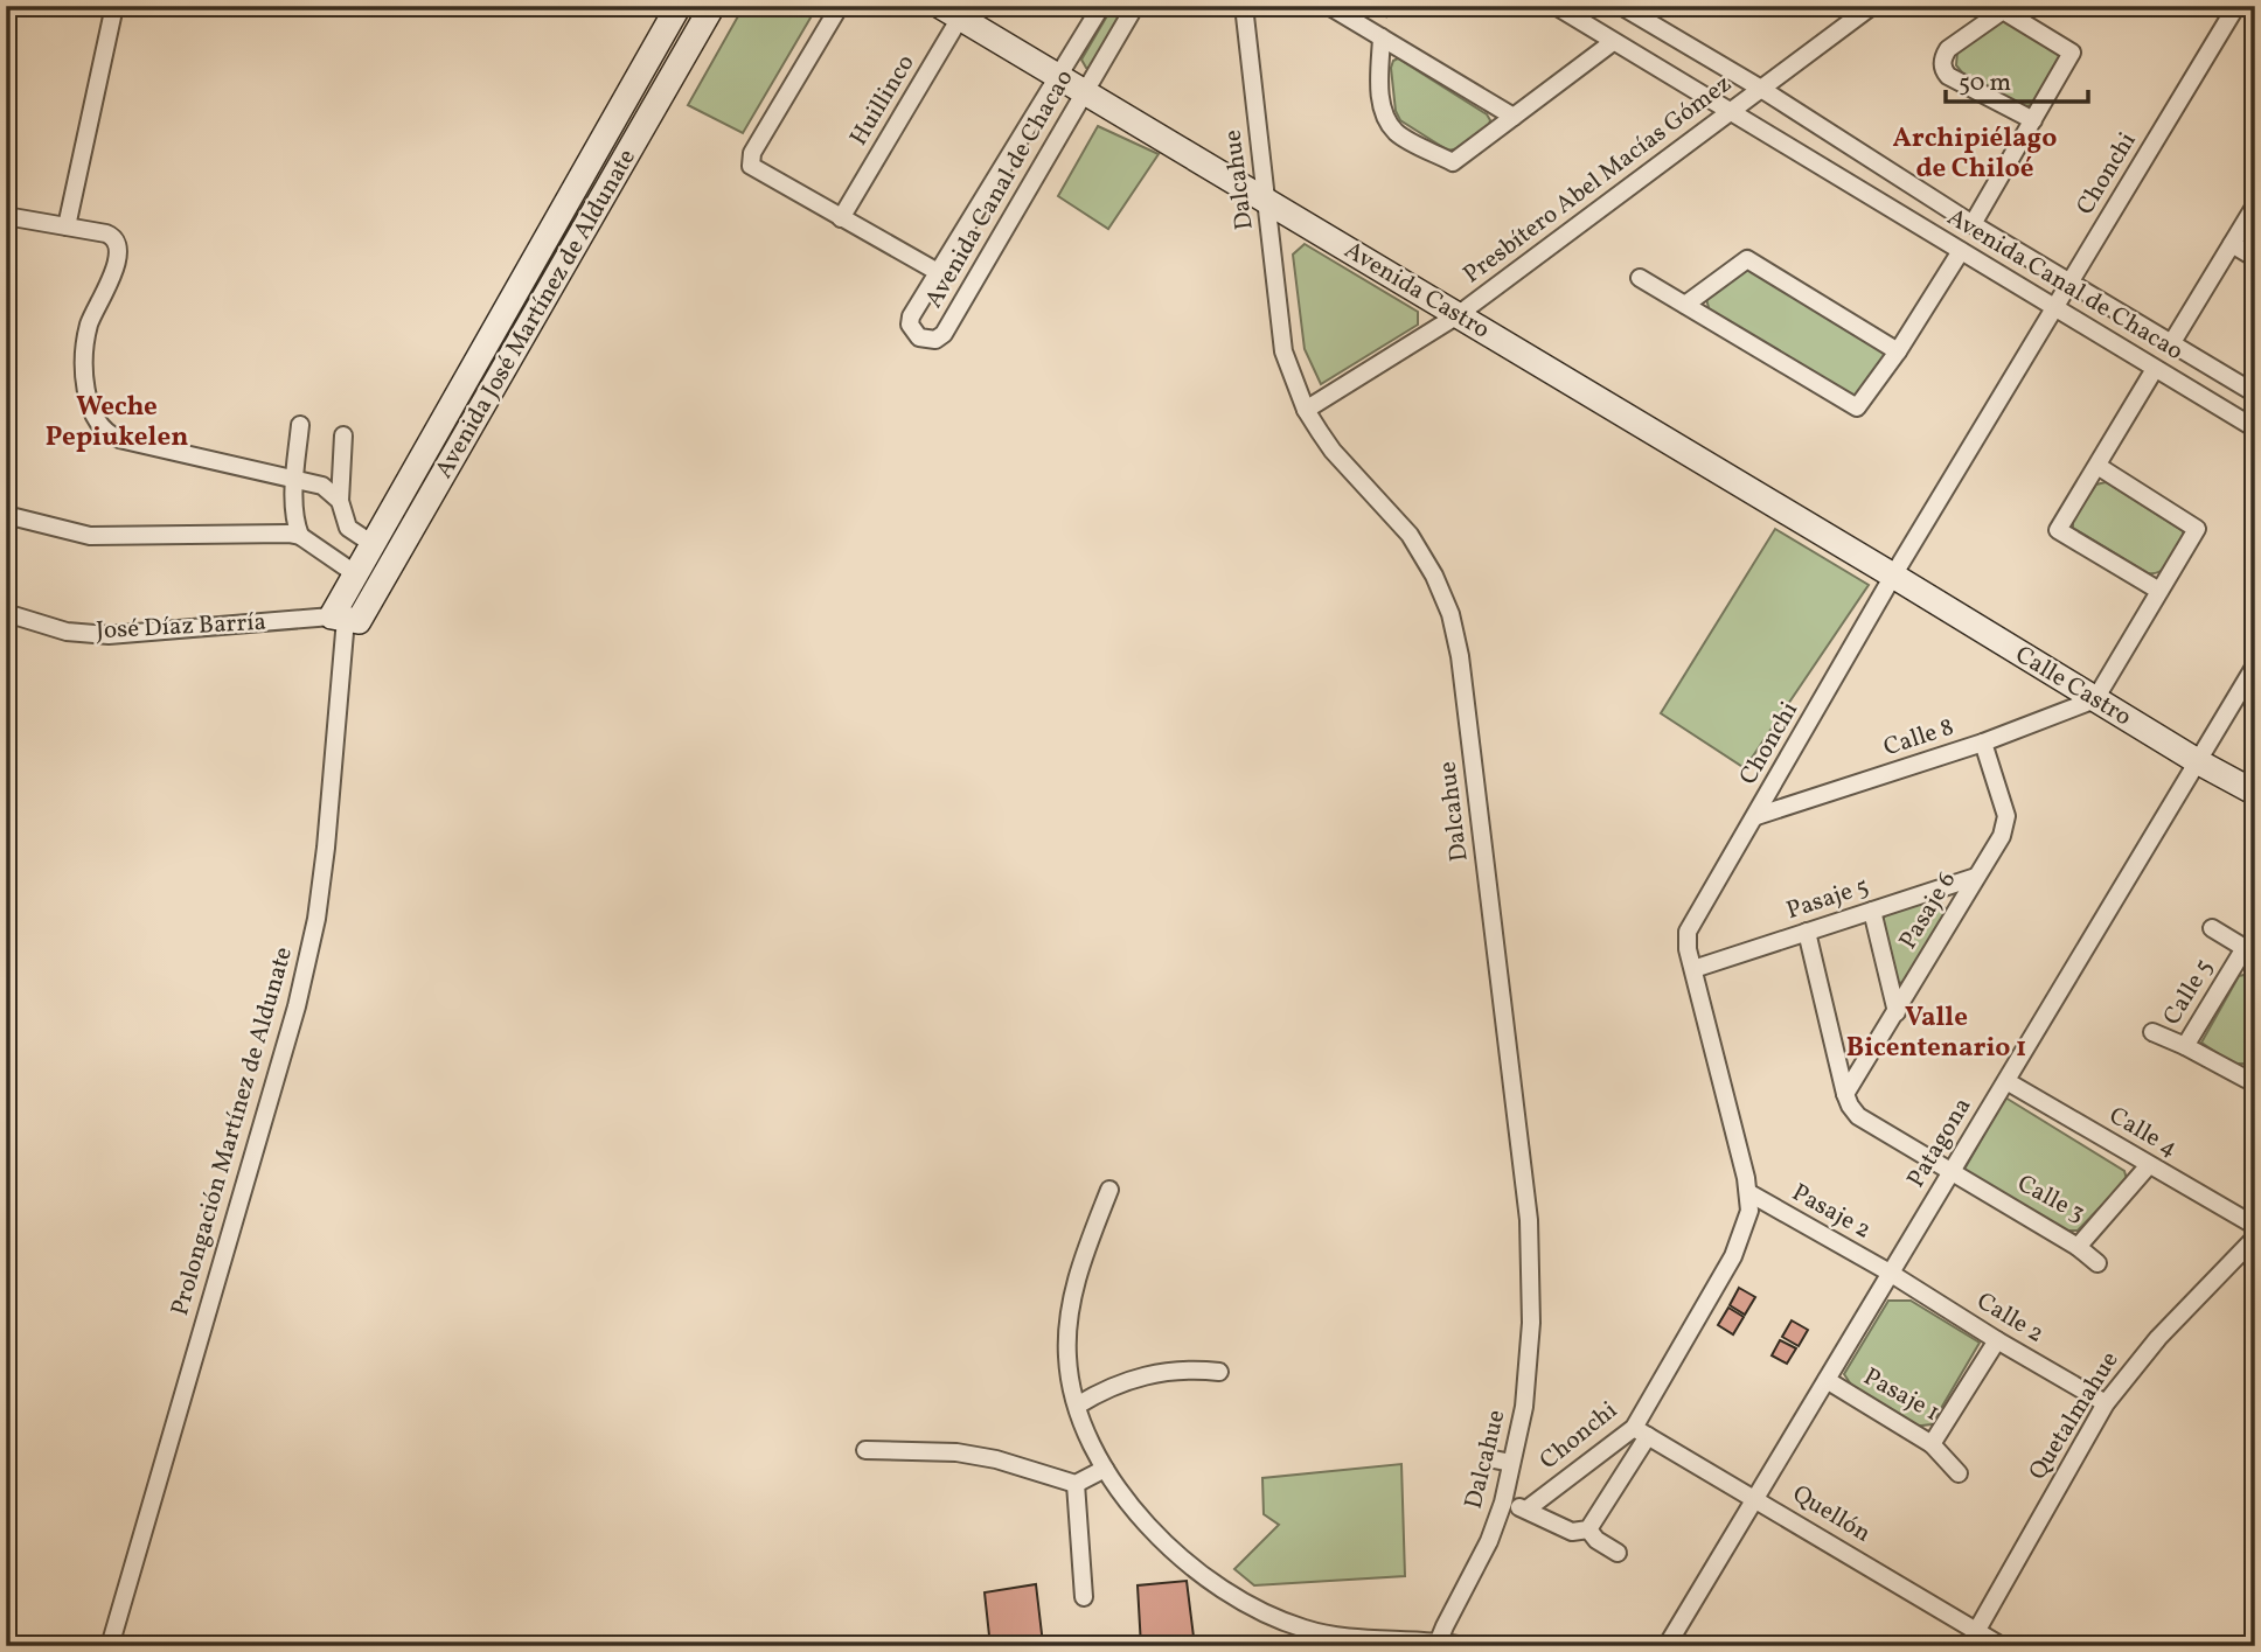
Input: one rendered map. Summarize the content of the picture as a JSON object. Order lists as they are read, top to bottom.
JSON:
{
  "streets": {
    "street": [
      "Huillinco",
      "Chonchi",
      "Dalcahue",
      "Presbítero Abel Macías Gómez",
      "Avenida Canal de Chacao",
      "Avenida Castro",
      "Avenida José Martínez de Aldunate",
      "José Díaz Barría",
      "Calle Castro",
      "Calle 8",
      "Pasaje 5",
      "Pasaje 6",
      "Calle 5",
      "Prolongación Martínez de Aldunate",
      "Calle 4",
      "Patagona",
      "Calle 3",
      "Pasaje 2",
      "Calle 2",
      "Pasaje 1",
      "Quetalmahue",
      "Quellón"
    ]
  },
  "crossings": [
    ["Huillinco", "Avenida Castro"],
    ["Chonchi", "Avenida Canal de Chacao"],
    ["Chonchi", "Avenida Castro"],
    ["Chonchi", "Calle Castro"],
    ["Chonchi", "Calle 8"],
    ["Chonchi", "Pasaje 5"],
    ["Chonchi", "Pasaje 2"],
    ["Chonchi", "Quellón"],
    ["Dalcahue", "Presbítero Abel Macías Gómez"],
    ["Dalcahue", "Avenida Castro"],
    ["Presbítero Abel Macías Gómez", "Avenida Canal de Chacao"],
    ["Presbítero Abel Macías Gómez", "Avenida Castro"],
    ["Avenida Canal de Chacao", "Avenida Castro"],
    ["Avenida Castro", "Calle Castro"],
    ["Avenida José Martínez de Aldunate", "José Díaz Barría"],
    ["Avenida José Martínez de Aldunate", "Prolongación Martínez de Aldunate"],
    ["José Díaz Barría", "Prolongación Martínez de Aldunate"],
    ["Calle Castro", "Calle 8"],
    ["Calle Castro", "Patagona"],
    ["Calle 8", "Pasaje 6"],
    ["Pasaje 5", "Pasaje 6"],
    ["Pasaje 6", "Calle 3"],
    ["Calle 4", "Patagona"],
    ["Calle 4", "Calle 3"],
    ["Patagona", "Calle 3"],
    ["Patagona", "Pasaje 2"],
    ["Patagona", "Calle 2"],
    ["Patagona", "Pasaje 1"],
    ["Patagona", "Quellón"],
    ["Pasaje 2", "Calle 2"],
    ["Calle 2", "Pasaje 1"],
    ["Calle 2", "Quetalmahue"],
    ["Quetalmahue", "Quellón"]
  ],
  "districts": ["Archipiélago de Chiloé", "Weche Pepiukelen", "Valle Bicentenario 1"],
  "scale_bar": "50 m"
}
